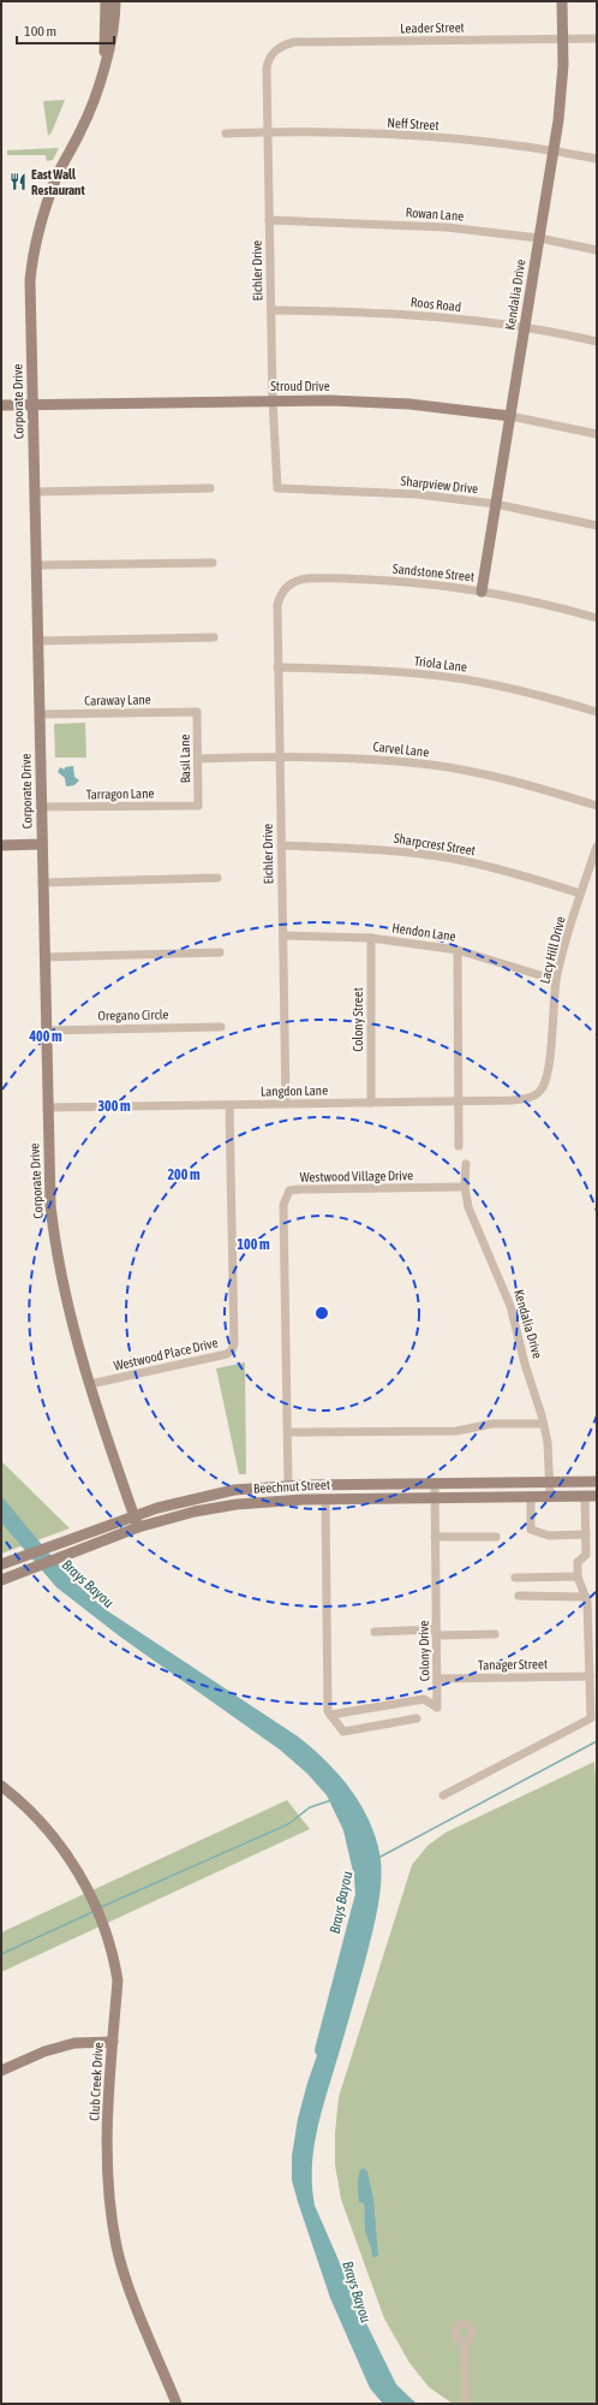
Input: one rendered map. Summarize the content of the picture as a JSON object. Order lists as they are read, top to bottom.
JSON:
{
  "streets": {
    "street": [
      "Leader Street",
      "Neff Street",
      "Rowan Lane",
      "Eichler Drive",
      "Kendalia Drive",
      "Roos Road",
      "Stroud Drive",
      "Corporate Drive",
      "Sharpview Drive",
      "Sandstone Street",
      "Triola Lane",
      "Caraway Lane",
      "Carvel Lane",
      "Basil Lane",
      "Tarragon Lane",
      "Sharpcrest Street",
      "Hendon Lane",
      "Lacy Hill Drive",
      "Oregano Circle",
      "Colony Street",
      "Langdon Lane",
      "Westwood Village Drive",
      "Westwood Place Drive",
      "Beechnut Street",
      "Colony Drive",
      "Tanager Street",
      "Club Creek Drive"
    ]
  },
  "crossings": [
    ["Leader Street", "Eichler Drive"],
    ["Leader Street", "Kendalia Drive"],
    ["Neff Street", "Eichler Drive"],
    ["Neff Street", "Kendalia Drive"],
    ["Rowan Lane", "Eichler Drive"],
    ["Rowan Lane", "Kendalia Drive"],
    ["Eichler Drive", "Roos Road"],
    ["Eichler Drive", "Stroud Drive"],
    ["Eichler Drive", "Sharpview Drive"],
    ["Eichler Drive", "Sandstone Street"],
    ["Eichler Drive", "Triola Lane"],
    ["Eichler Drive", "Carvel Lane"],
    ["Eichler Drive", "Sharpcrest Street"],
    ["Eichler Drive", "Hendon Lane"],
    ["Eichler Drive", "Langdon Lane"],
    ["Kendalia Drive", "Roos Road"],
    ["Kendalia Drive", "Stroud Drive"],
    ["Kendalia Drive", "Sharpview Drive"],
    ["Kendalia Drive", "Sandstone Street"],
    ["Kendalia Drive", "Westwood Village Drive"],
    ["Kendalia Drive", "Beechnut Street"],
    ["Stroud Drive", "Corporate Drive"],
    ["Corporate Drive", "Caraway Lane"],
    ["Corporate Drive", "Tarragon Lane"],
    ["Corporate Drive", "Oregano Circle"],
    ["Corporate Drive", "Langdon Lane"],
    ["Corporate Drive", "Westwood Place Drive"],
    ["Corporate Drive", "Beechnut Street"],
    ["Caraway Lane", "Basil Lane"],
    ["Carvel Lane", "Basil Lane"],
    ["Basil Lane", "Tarragon Lane"],
    ["Sharpcrest Street", "Lacy Hill Drive"],
    ["Hendon Lane", "Lacy Hill Drive"],
    ["Hendon Lane", "Colony Street"],
    ["Lacy Hill Drive", "Langdon Lane"],
    ["Colony Street", "Langdon Lane"],
    ["Langdon Lane", "Westwood Place Drive"],
    ["Westwood Village Drive", "Beechnut Street"],
    ["Beechnut Street", "Colony Drive"],
    ["Colony Drive", "Tanager Street"]
  ],
  "water": ["Brays Bayou"],
  "places": {
    "restaurant": ["East Wall Restaurant"]
  },
  "scale_bar": "100 m",
  "rings": [
    "400 m",
    "300 m",
    "200 m",
    "100 m"
  ]
}
